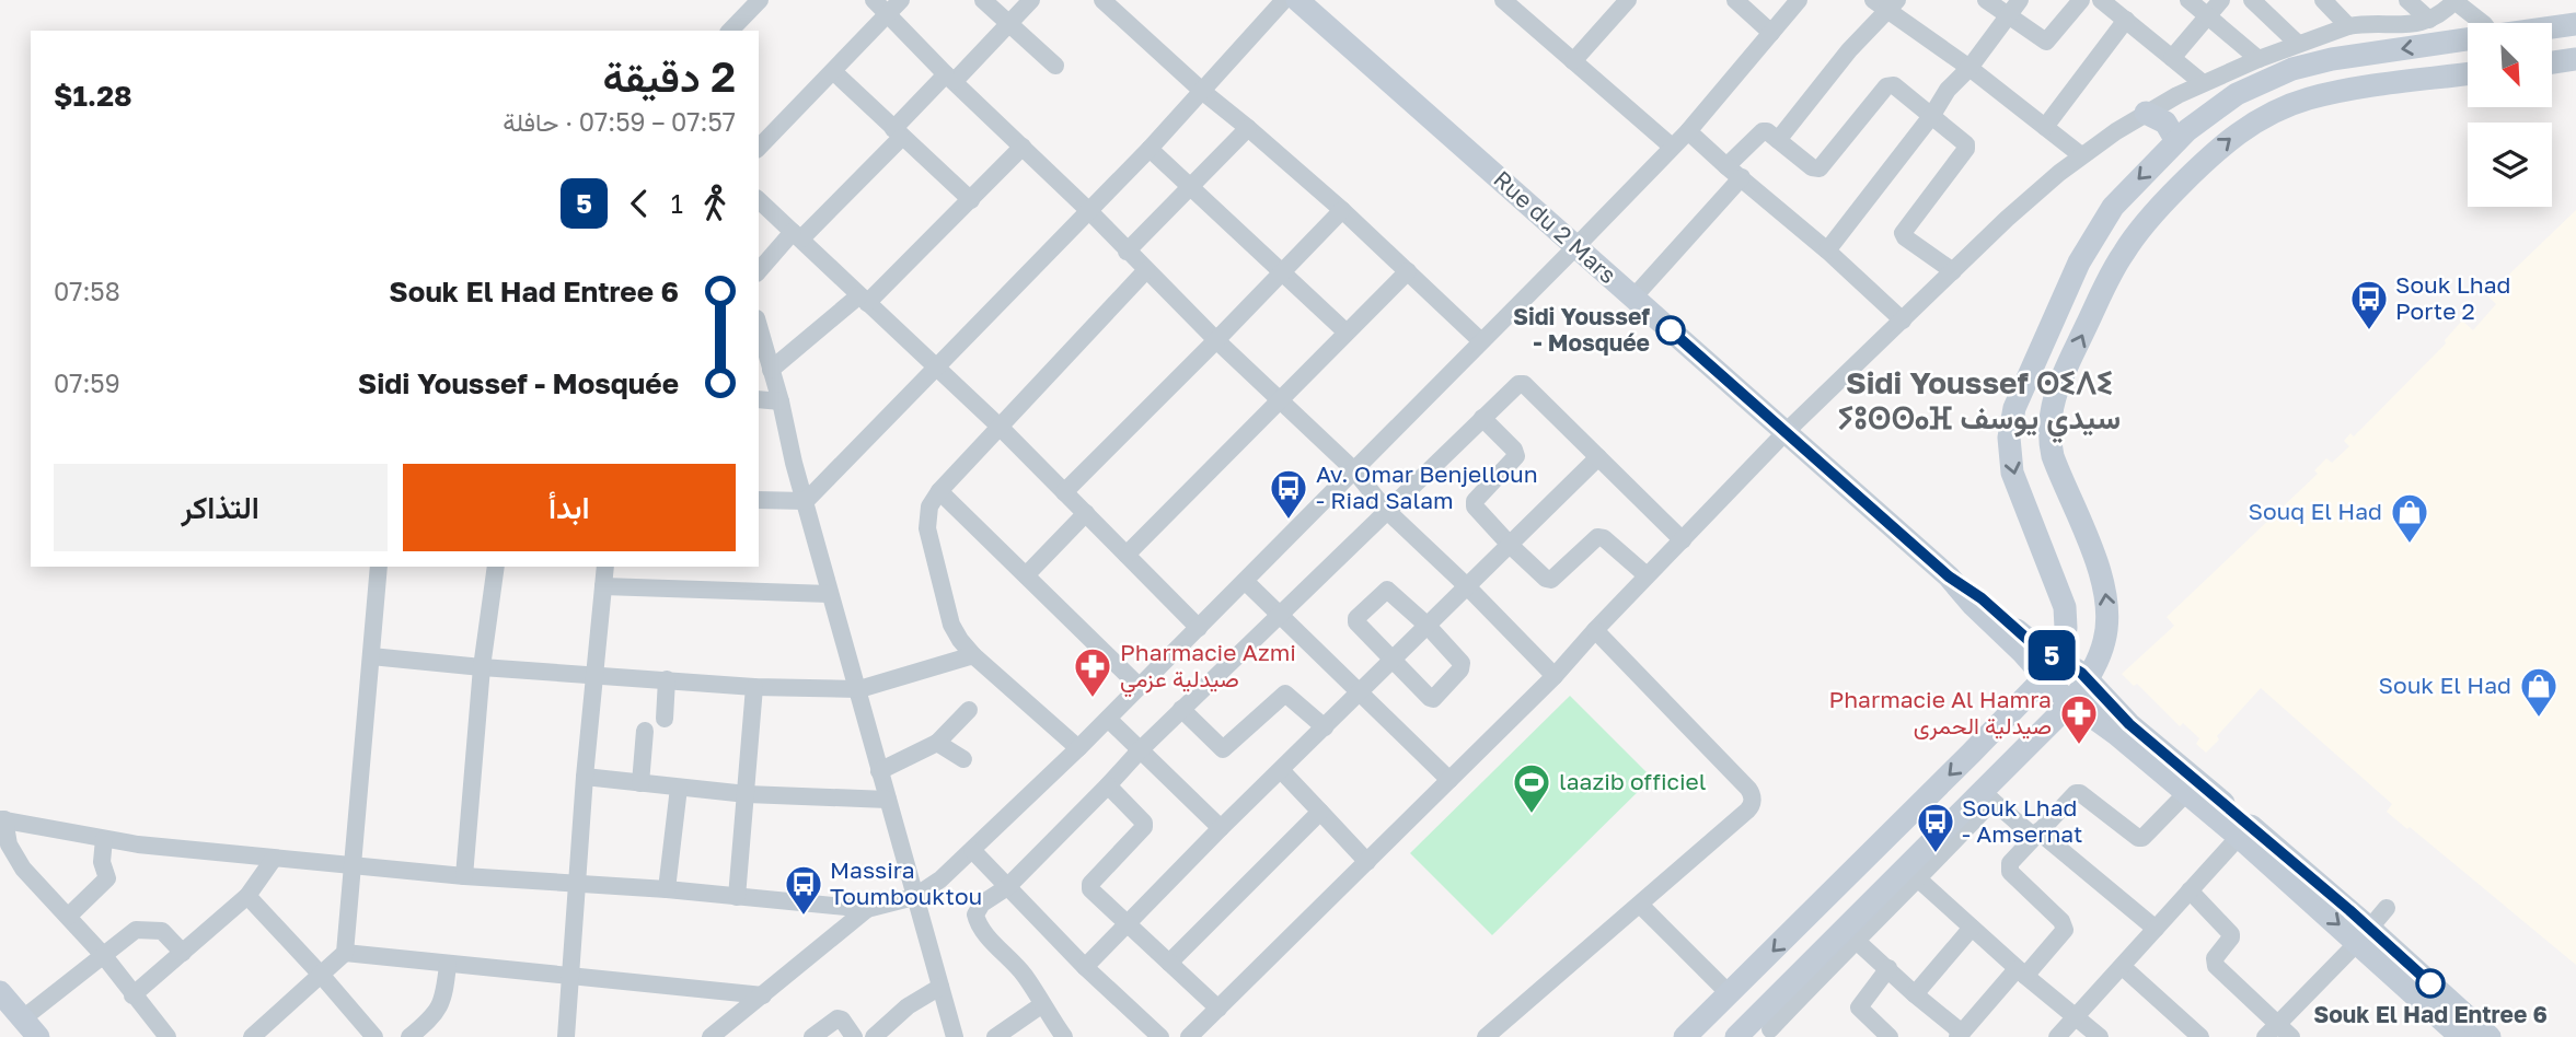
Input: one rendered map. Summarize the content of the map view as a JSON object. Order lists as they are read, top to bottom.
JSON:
{
  "streets": {
    "street": ["Rue du 2 Mars"]
  },
  "districts": ["Sidi Youssef ⵙⵉⴷⵉ ⵢⵓⵙⵙⴰⴼ سيدي يوسف"],
  "places": {
    "other": ["Sidi Youssef - Mosquée", "Souk El Had Entree 6"],
    "bus stop": [
      "Souk Lhad Porte 2",
      "Av. Omar Benjelloun - Riad Salam",
      "Souk Lhad - Amsernat",
      "Massira Toumbouktou"
    ],
    "shop": ["Souq El Had", "Souk El Had"],
    "pharmacy": ["Pharmacie Azmi صيدلية عزمي", "Pharmacie Al Hamra صيدلية الحمرى"],
    "sports": ["laazib officiel"]
  },
  "lines": ["bus line 5"],
  "north": "bottom right",
  "page": {
    "on_map": "5",
    "heading": ["2 دقيقة", "07:57 – 07:59 · حافلة", "$1.28"],
    "legs": ["1", "5"],
    "list": [
      {
        "name": "Souk El Had Entree 6",
        "value": "07:58"
      },
      {
        "name": "Sidi Youssef - Mosquée",
        "value": "07:59"
      }
    ],
    "buttons": ["ابدأ", "التذاكر"]
  }
}
